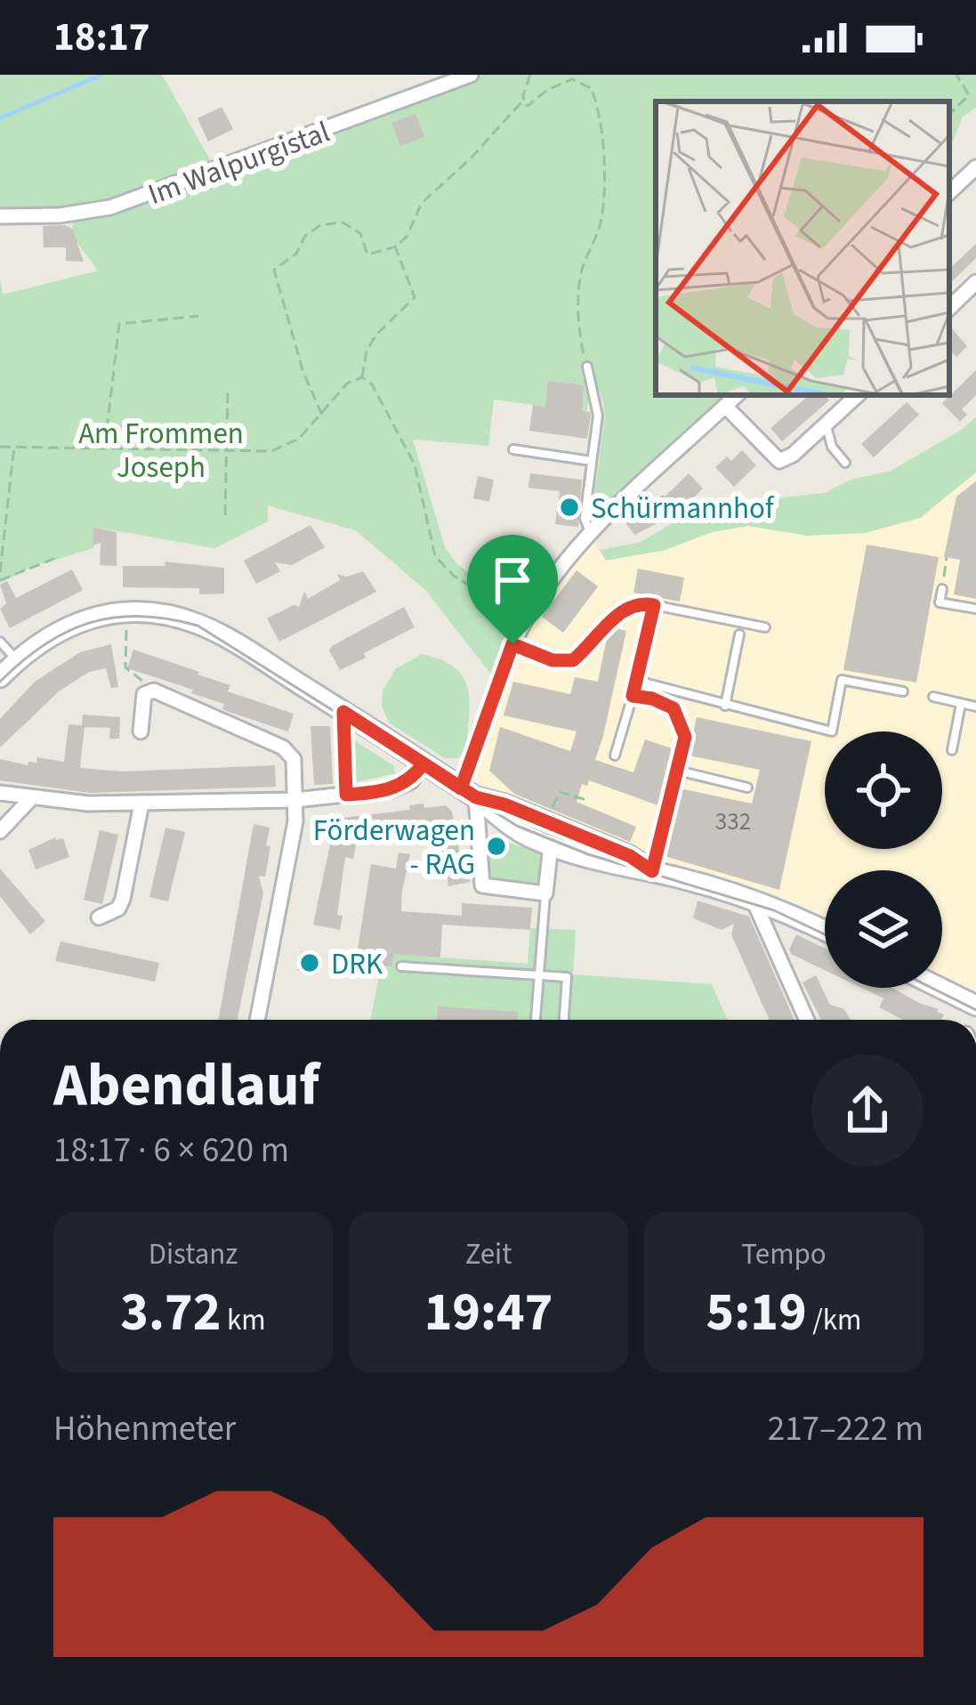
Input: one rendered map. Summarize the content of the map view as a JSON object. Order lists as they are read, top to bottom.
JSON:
{
  "streets": {
    "street": ["Im Walpurgistal"]
  },
  "parks": ["Am Frommen Joseph"],
  "places": ["Schürmannhof", "Förderwagen - RAG", "DRK"],
  "house_numbers": ["332"],
  "page": {
    "status": "18:17",
    "heading": ["Abendlauf", "18:17 · 6 × 620 m"],
    "stats": [
      ["Distanz", "3.72 km"],
      ["Zeit", "19:47"],
      ["Tempo", "5:19 /km"]
    ],
    "chart": ["Höhenmeter", "217–222 m"]
  }
}
